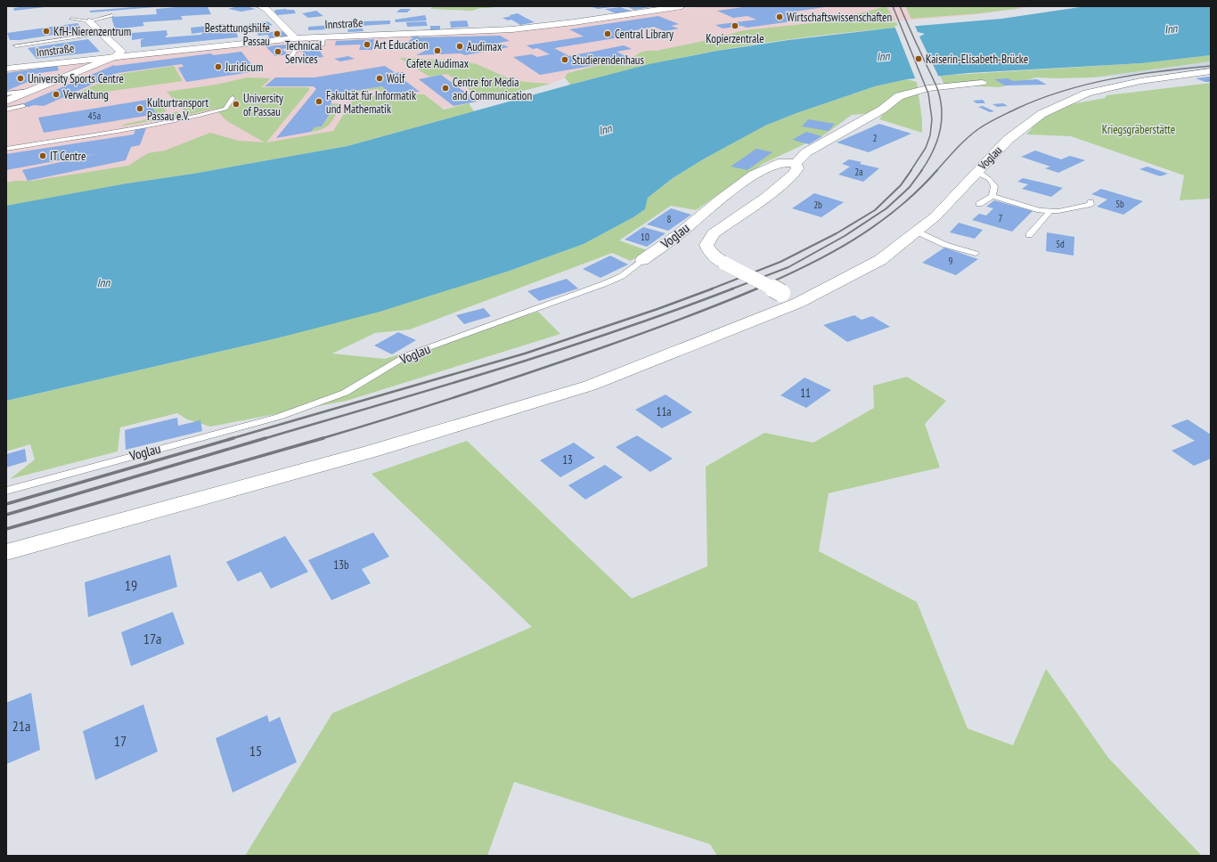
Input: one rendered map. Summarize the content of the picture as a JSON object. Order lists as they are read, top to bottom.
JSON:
{
  "streets": {
    "street": ["Innstraße", "Voglau"]
  },
  "water": ["Inn"],
  "parks": ["Kriegsgräberstätte"],
  "places": [
    "Wirtschaftswissenschaften",
    "Kopierzentrale",
    "KfH-Nierenzentrum",
    "Bestattungshilfe Passau",
    "Central Library",
    "Art Education",
    "Audimax",
    "Cafete Audimax",
    "Technical Services",
    "Kaiserin-Elisabeth-Brücke",
    "Studierendenhaus",
    "Juridicum",
    "University Sports Centre",
    "Wolf",
    "Centre for Media and Communication",
    "Verwaltung",
    "Fakultät für Informatik und Mathematik",
    "University of Passau",
    "Kulturtransport Passau e.V.",
    "IT Centre"
  ],
  "house_numbers": [
    "45a",
    "2",
    "2a",
    "5b",
    "2b",
    "7",
    "8",
    "10",
    "5d",
    "9",
    "11",
    "11a",
    "13",
    "13b",
    "19",
    "17a",
    "21a",
    "17",
    "15"
  ]
}
